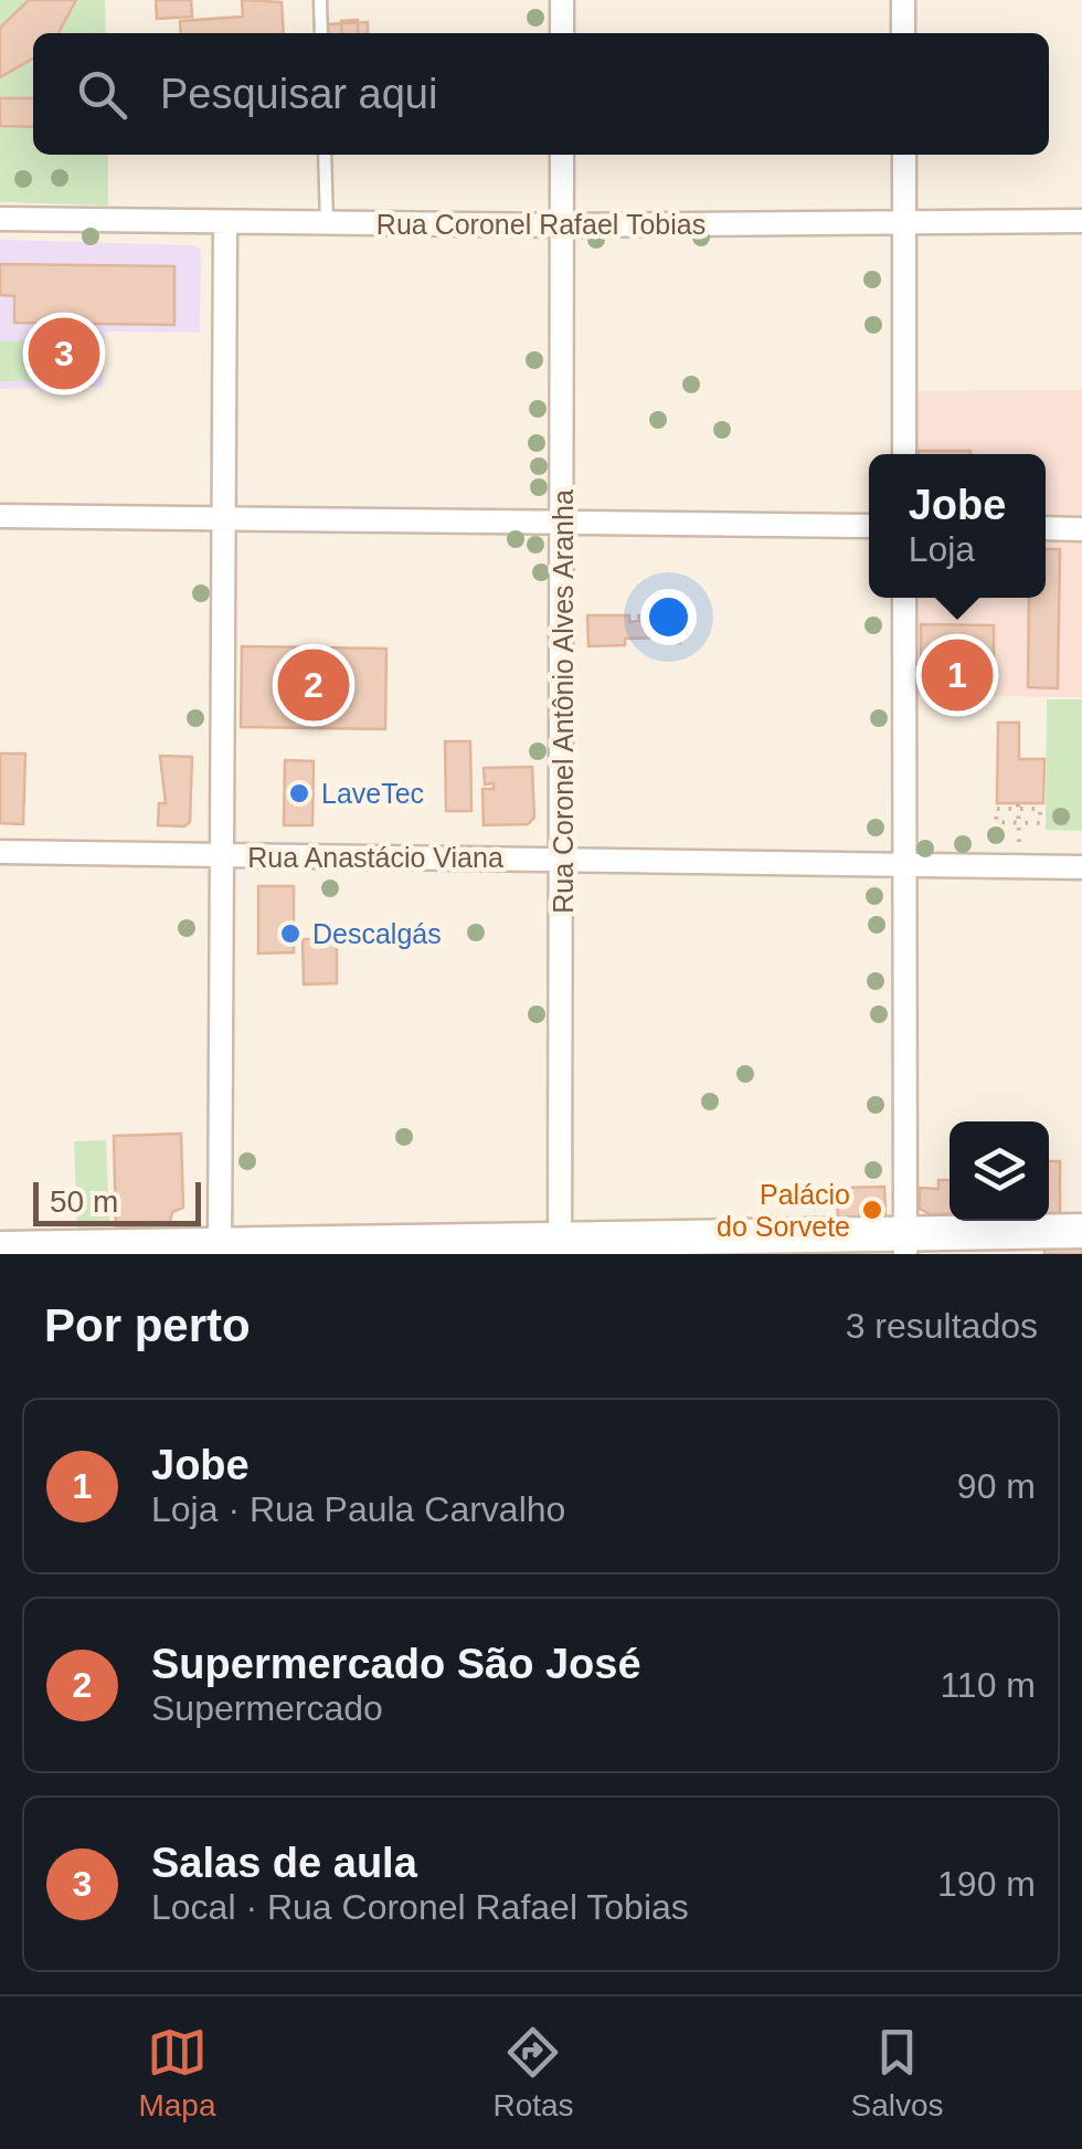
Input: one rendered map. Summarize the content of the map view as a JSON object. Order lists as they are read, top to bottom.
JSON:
{
  "streets": {
    "street": ["Rua Coronel Rafael Tobias", "Rua Coronel Antônio Alves Aranha", "Rua Anastácio Viana"]
  },
  "crossings": [
    ["Rua Coronel Rafael Tobias", "Rua Coronel Antônio Alves Aranha"],
    ["Rua Coronel Antônio Alves Aranha", "Rua Anastácio Viana"]
  ],
  "places": ["LaveTec", "Descalgás", "Palácio do Sorvete"],
  "scale_bar": "50 m",
  "page": {
    "search": "Pesquisar aqui",
    "pins": ["3", "1", "2"],
    "popup": ["Jobe", "Loja"],
    "scale": "50 m",
    "heading": ["Por perto", "3 resultados"],
    "list": [
      {
        "mark": "1",
        "name": "Jobe",
        "note": "Loja · Rua Paula Carvalho",
        "value": "90 m"
      },
      {
        "mark": "2",
        "name": "Supermercado São José",
        "note": "Supermercado",
        "value": "110 m"
      },
      {
        "mark": "3",
        "name": "Salas de aula",
        "note": "Local · Rua Coronel Rafael Tobias",
        "value": "190 m"
      }
    ],
    "nav": ["Mapa", "Rotas", "Salvos"]
  }
}
